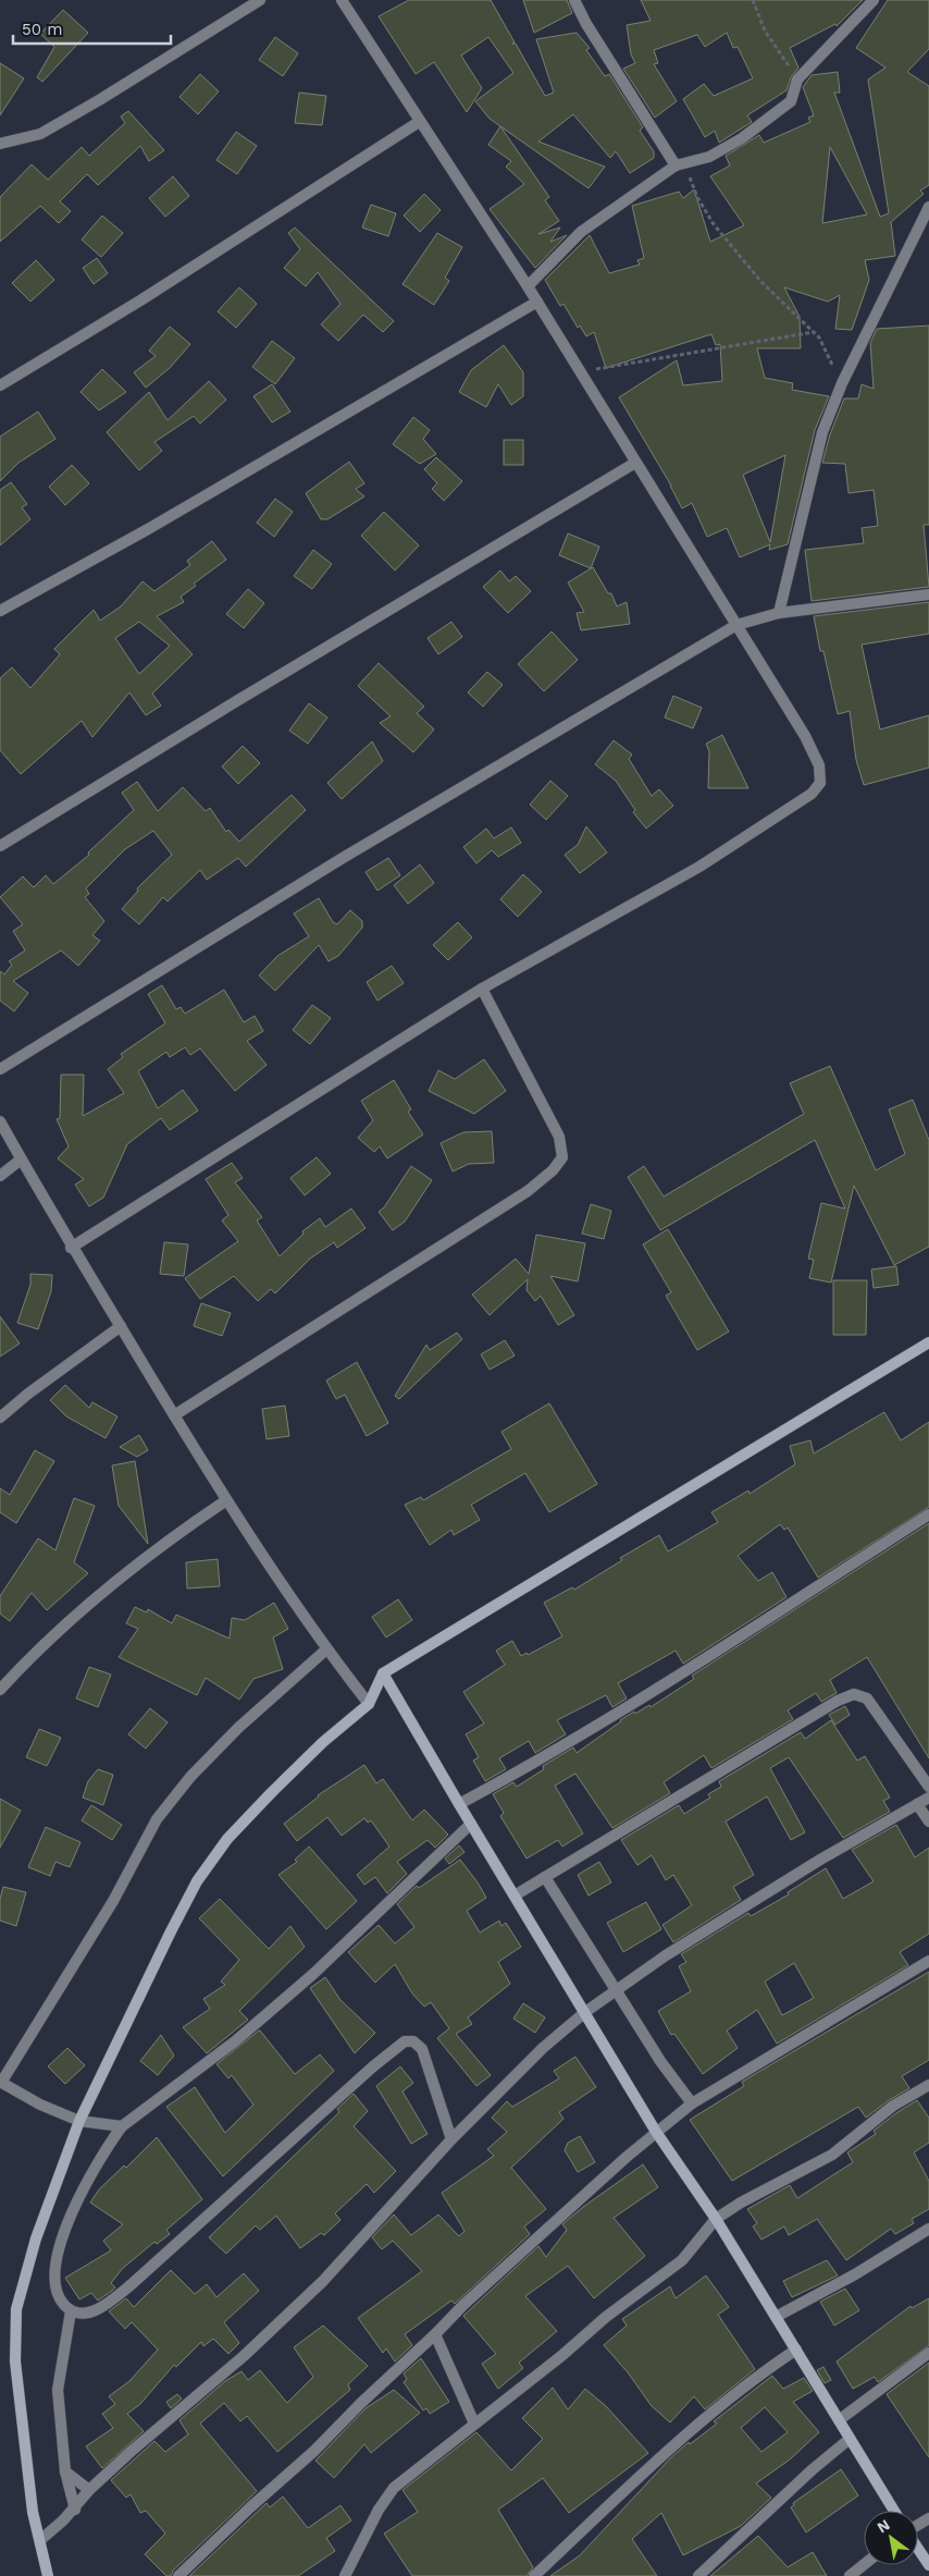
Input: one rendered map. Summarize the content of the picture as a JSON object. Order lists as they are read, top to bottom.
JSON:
{
  "scale_bar": "50 m",
  "north": "top left"
}
